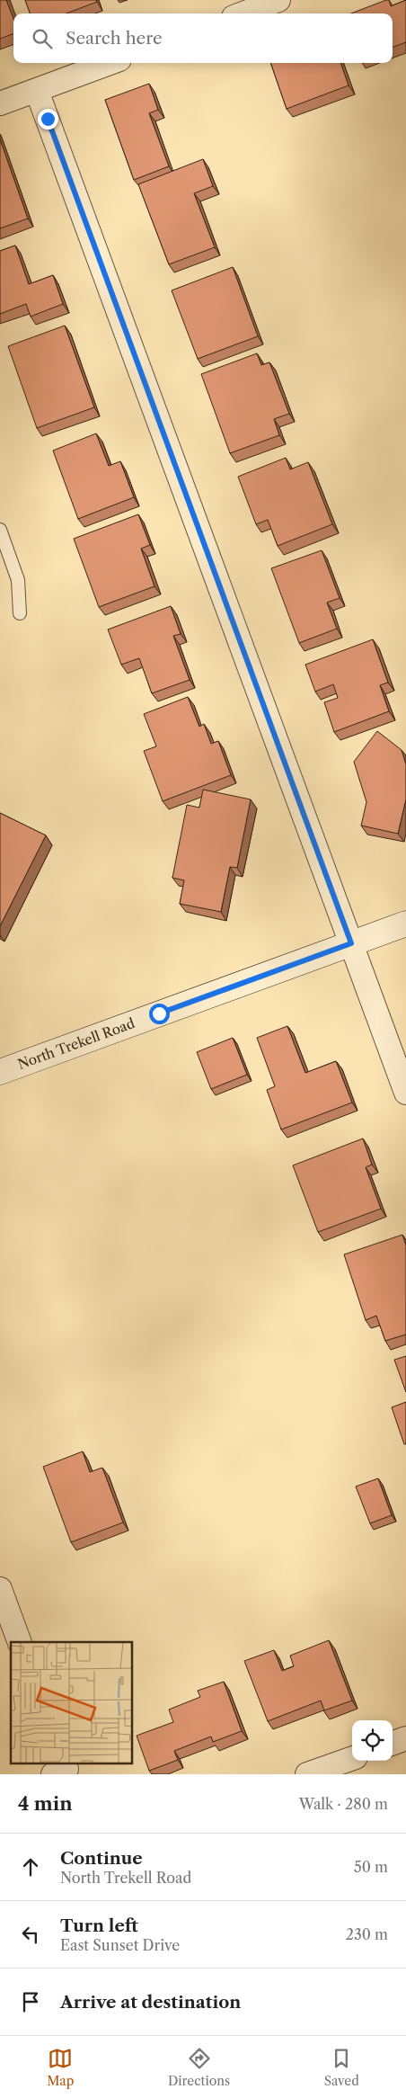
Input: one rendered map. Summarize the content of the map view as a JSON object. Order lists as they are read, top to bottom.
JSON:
{
  "streets": {
    "main road": ["North Trekell Road"]
  },
  "page": {
    "search": "Search here",
    "heading": ["4 min", "Walk · 280 m"],
    "list": [
      ["Continue", "North Trekell Road", "50 m"],
      ["Turn left", "East Sunset Drive", "230 m"],
      "Arrive at destination"
    ],
    "nav": ["Map", "Directions", "Saved"]
  }
}
